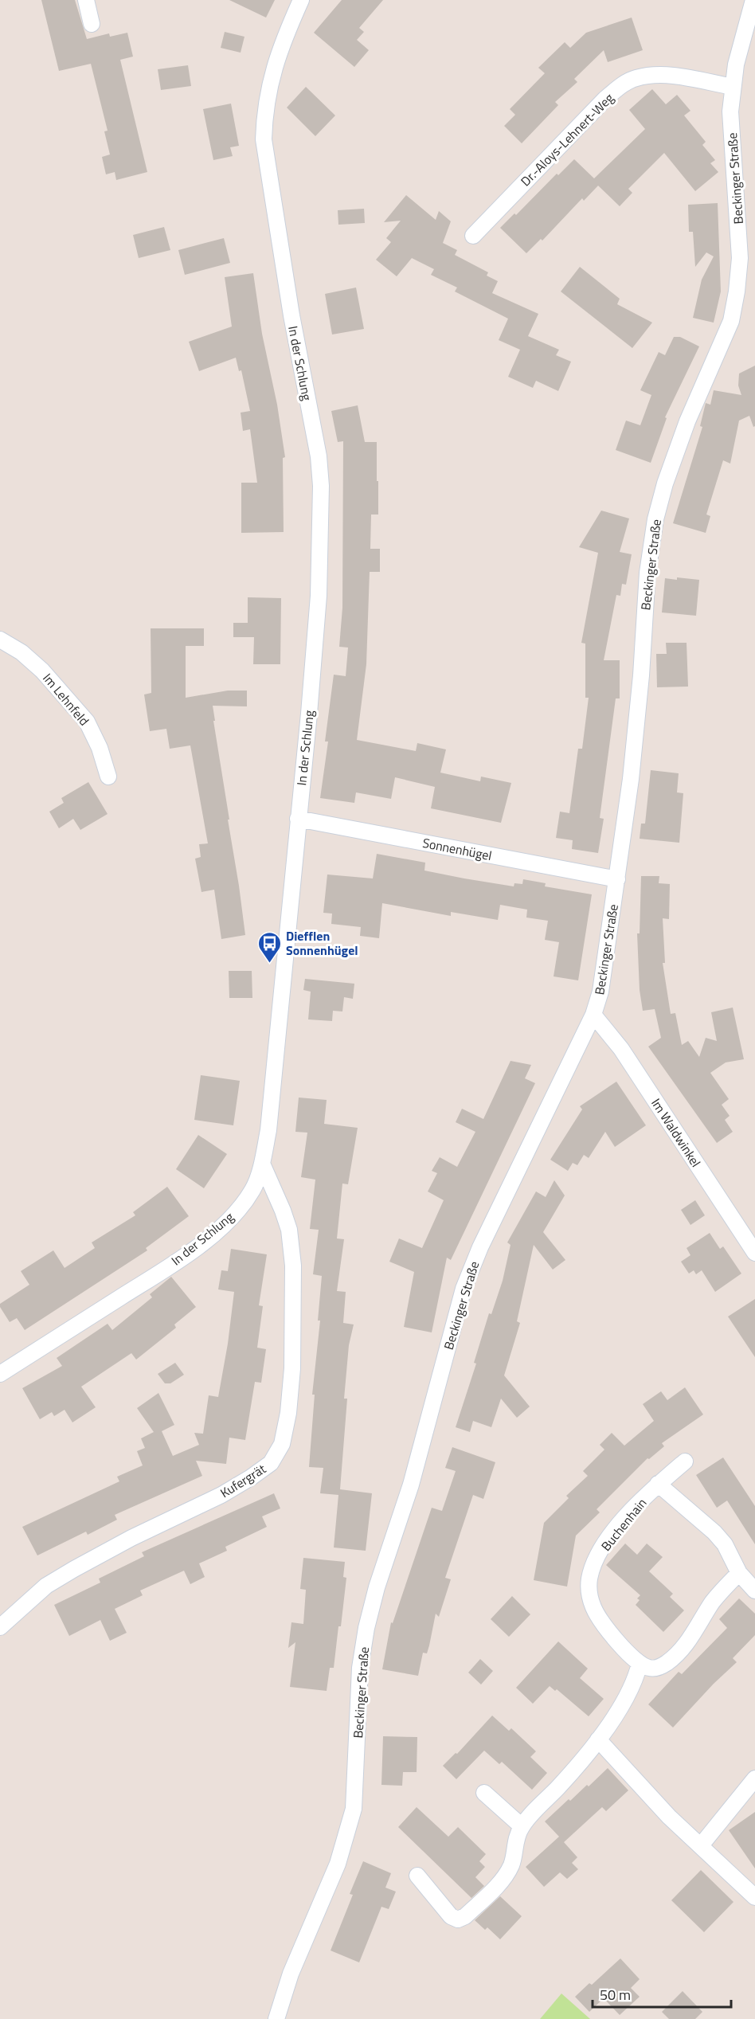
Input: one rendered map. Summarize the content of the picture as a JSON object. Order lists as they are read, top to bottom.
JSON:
{
  "streets": {
    "street": [
      "Dr.-Aloys-Lehnert-Weg",
      "Beckinger Straße",
      "In der Schlung",
      "Im Lehnfeld",
      "Sonnenhügel",
      "Im Waldwinkel",
      "Kufergrät",
      "Buchenhain"
    ]
  },
  "crossings": [
    ["Dr.-Aloys-Lehnert-Weg", "Beckinger Straße"],
    ["Beckinger Straße", "Sonnenhügel"],
    ["Beckinger Straße", "Im Waldwinkel"],
    ["In der Schlung", "Sonnenhügel"],
    ["In der Schlung", "Kufergrät"]
  ],
  "places": {
    "bus stop": ["Diefflen Sonnenhügel"]
  },
  "scale_bar": "50 m"
}
